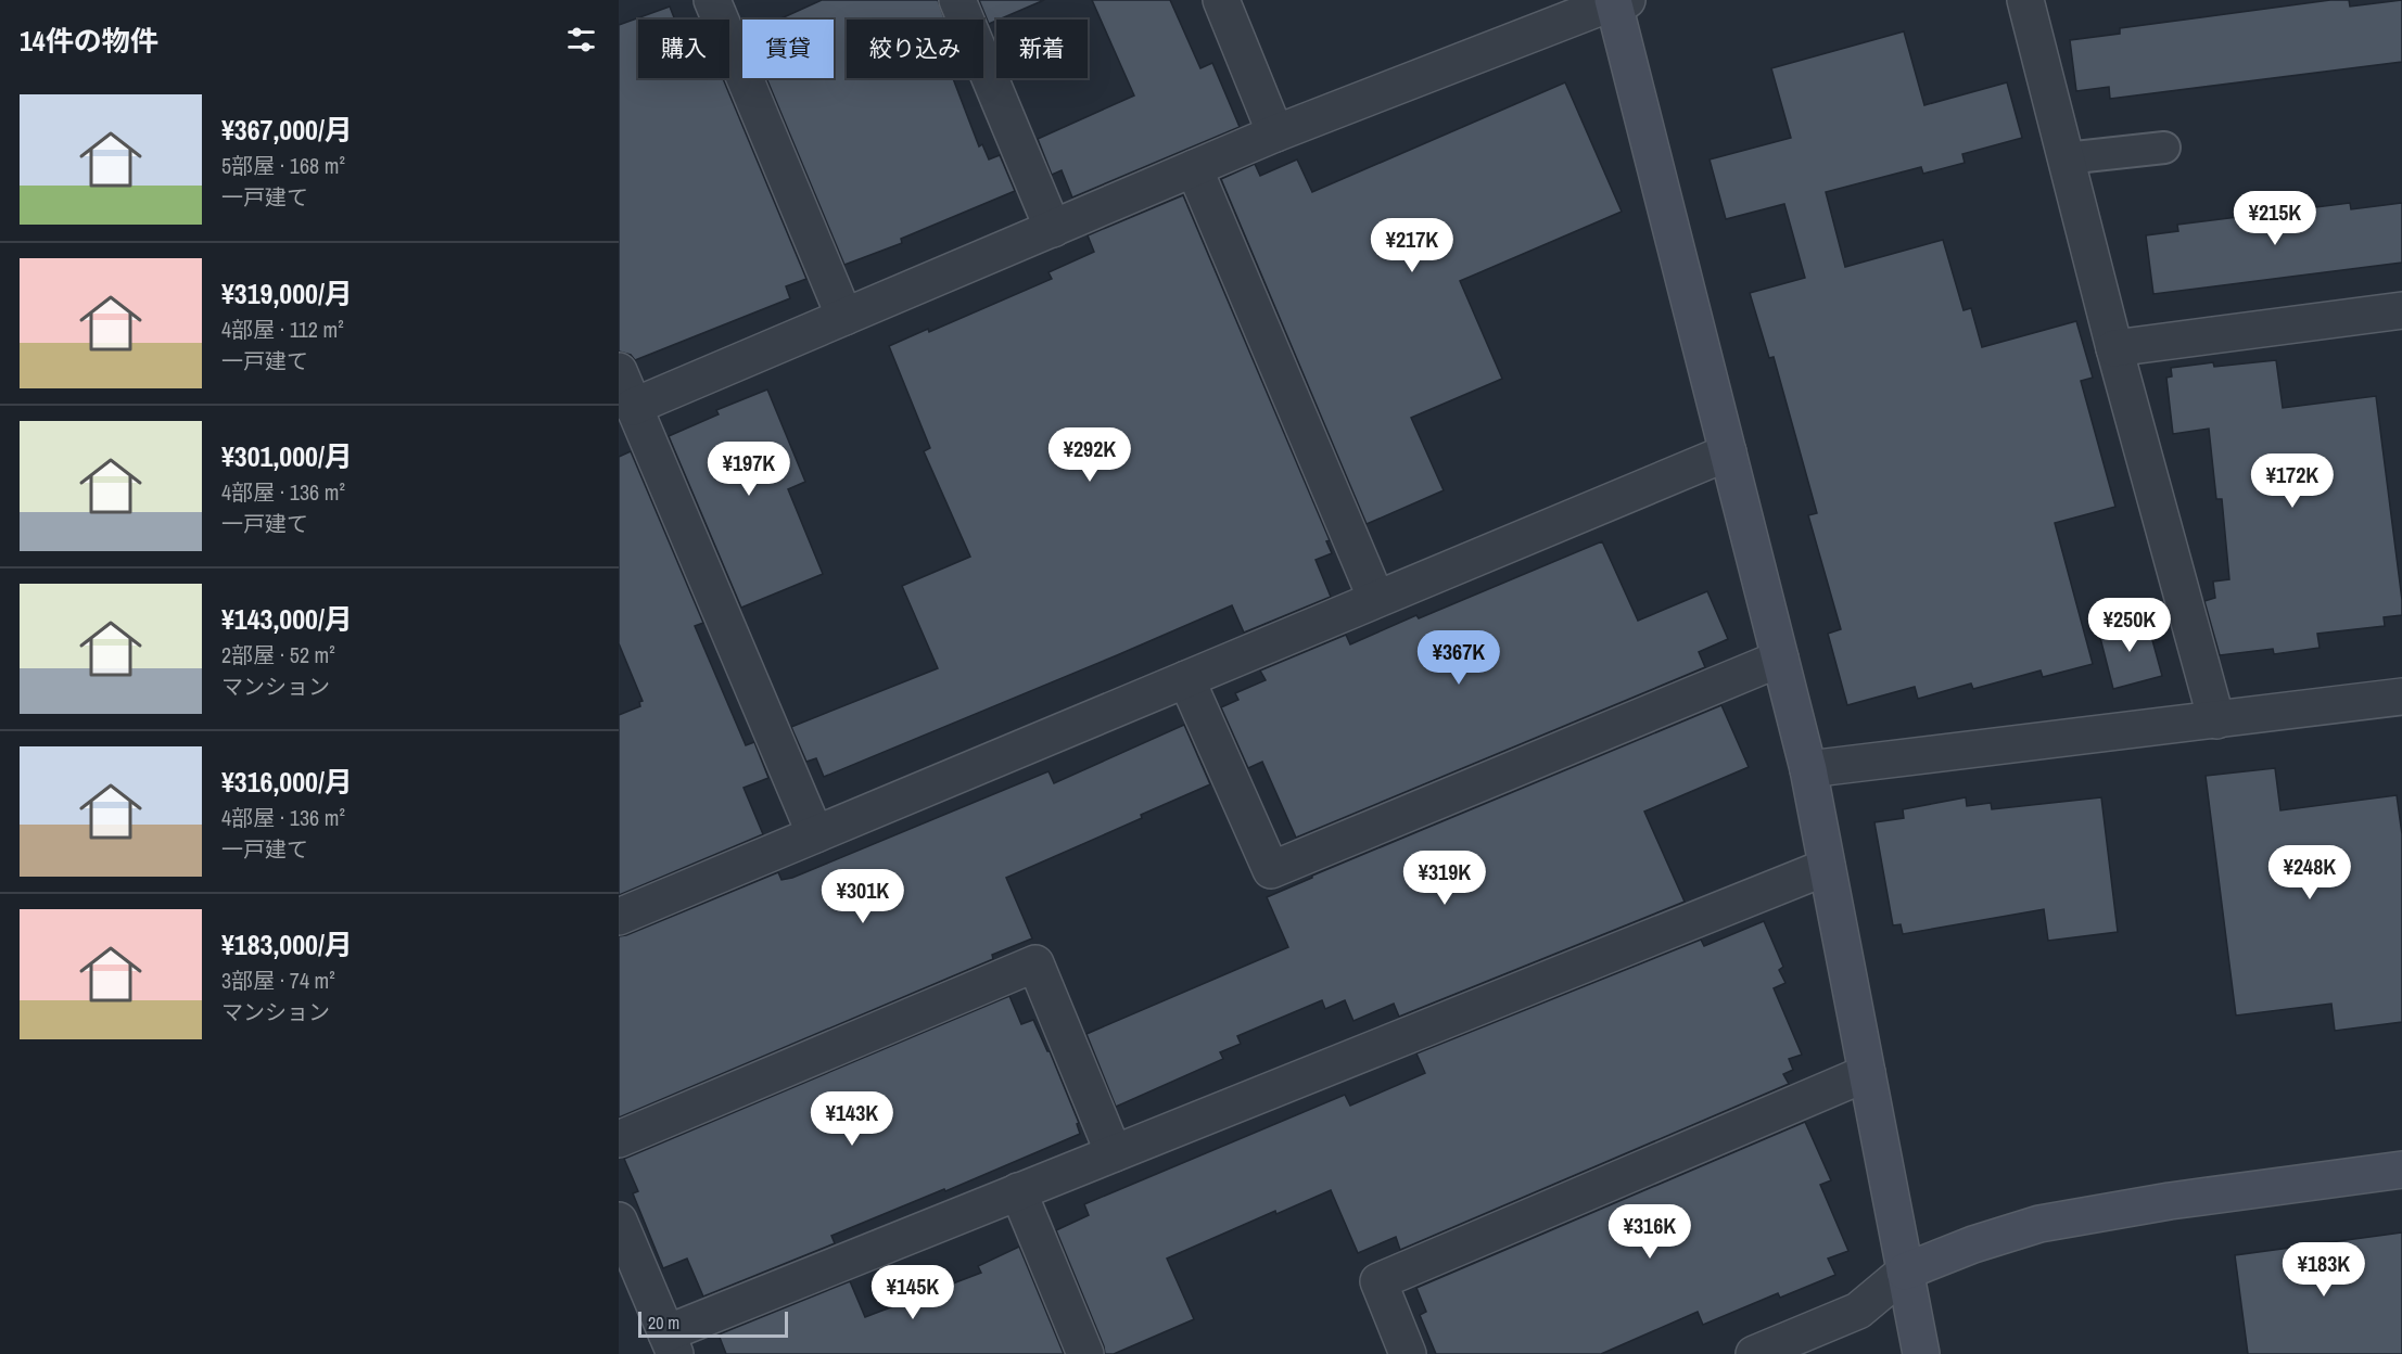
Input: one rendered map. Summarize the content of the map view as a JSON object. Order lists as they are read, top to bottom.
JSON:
{
  "scale_bar": "20 m",
  "page": {
    "heading": "14件の物件",
    "chip": [
      "購入",
      "賃貸",
      "絞り込み",
      "新着"
    ],
    "list": [
      {
        "name": "¥367,000/月",
        "note": "5部屋 · 168 m² · 一戸建て"
      },
      {
        "name": "¥319,000/月",
        "note": "4部屋 · 112 m² · 一戸建て"
      },
      {
        "name": "¥301,000/月",
        "note": "4部屋 · 136 m² · 一戸建て"
      },
      {
        "name": "¥143,000/月",
        "note": "2部屋 · 52 m² · マンション"
      },
      {
        "name": "¥316,000/月",
        "note": "4部屋 · 136 m² · 一戸建て"
      },
      {
        "name": "¥183,000/月",
        "note": "3部屋 · 74 m² · マンション"
      }
    ],
    "price": [
      "¥215K",
      "¥217K",
      "¥292K",
      "¥197K",
      "¥172K",
      "¥250K",
      "¥367K",
      "¥248K",
      "¥319K",
      "¥301K",
      "¥143K",
      "¥316K",
      "¥183K",
      "¥145K"
    ],
    "scale": "20 m"
  }
}
